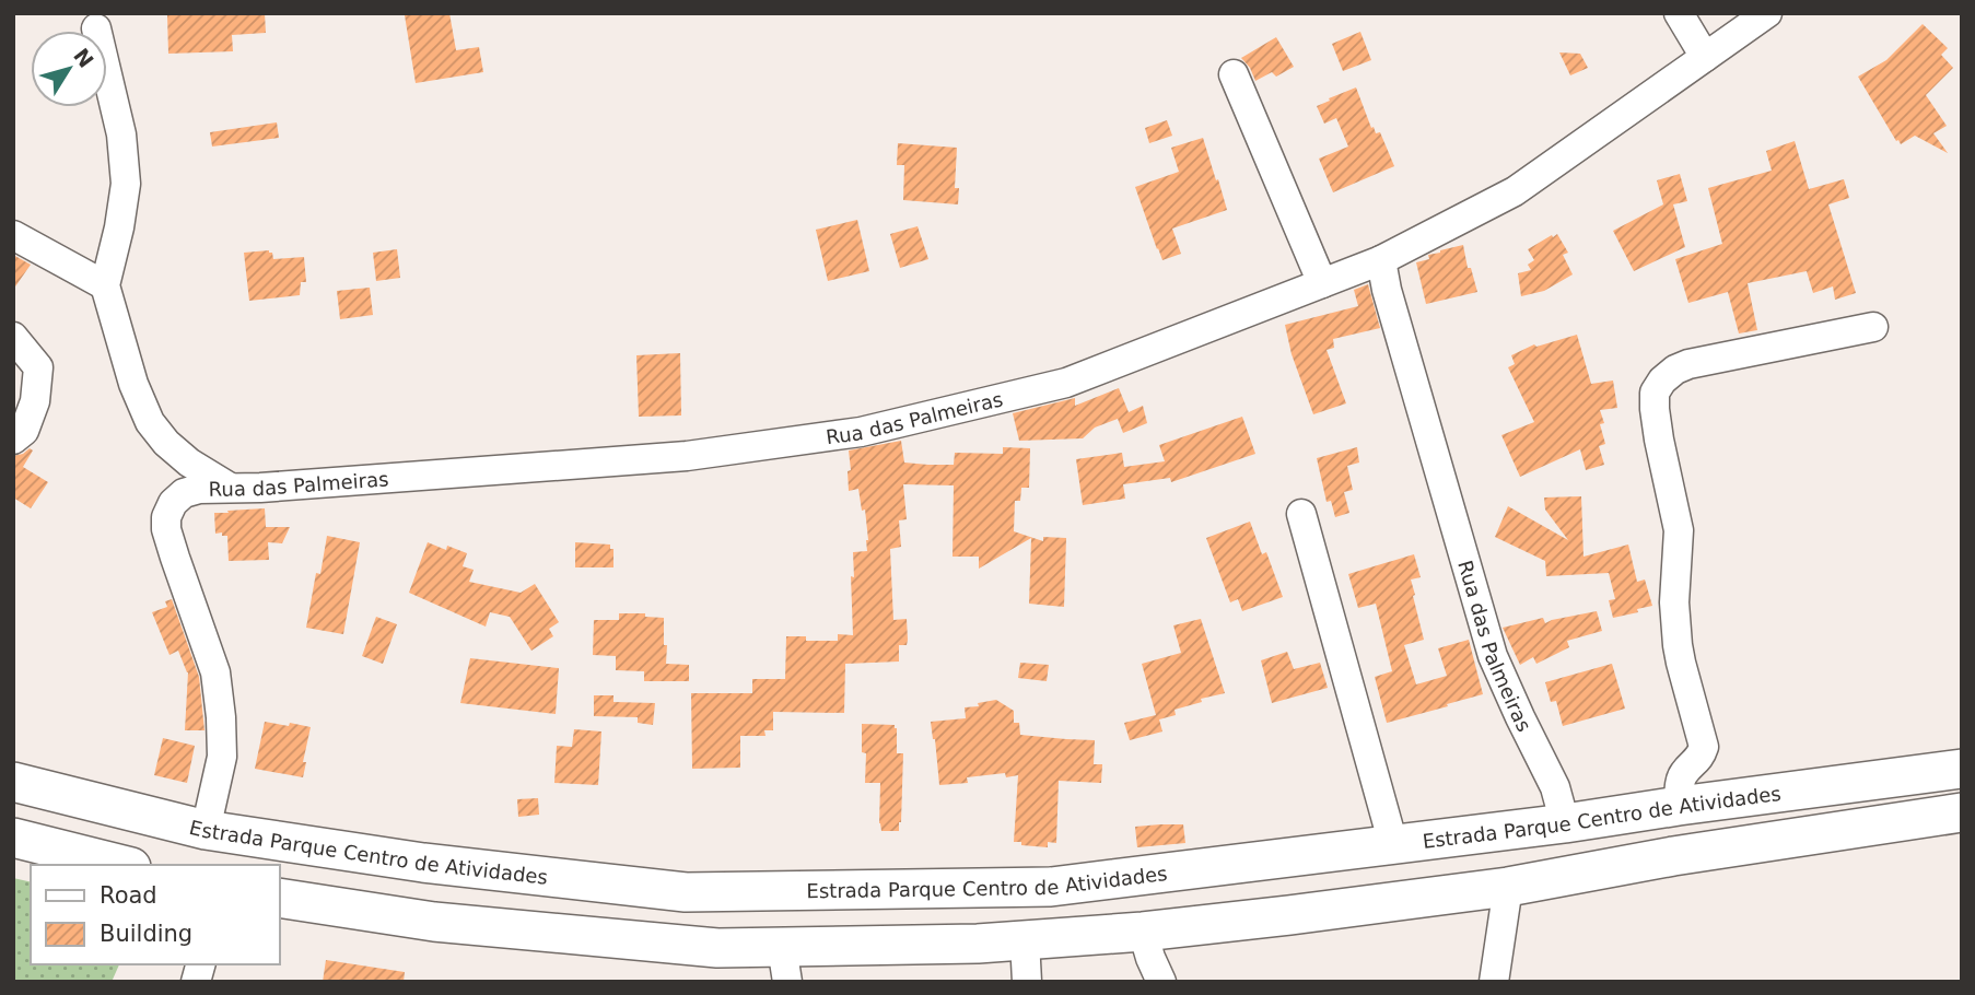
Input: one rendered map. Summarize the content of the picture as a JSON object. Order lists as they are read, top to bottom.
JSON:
{
  "streets": {
    "main road": ["Estrada Parque Centro de Atividades"],
    "street": ["Rua das Palmeiras"]
  },
  "crossings": [
    ["Rua das Palmeiras", "Estrada Parque Centro de Atividades"]
  ],
  "legend": ["Road", "Building"],
  "north": "top right"
}
